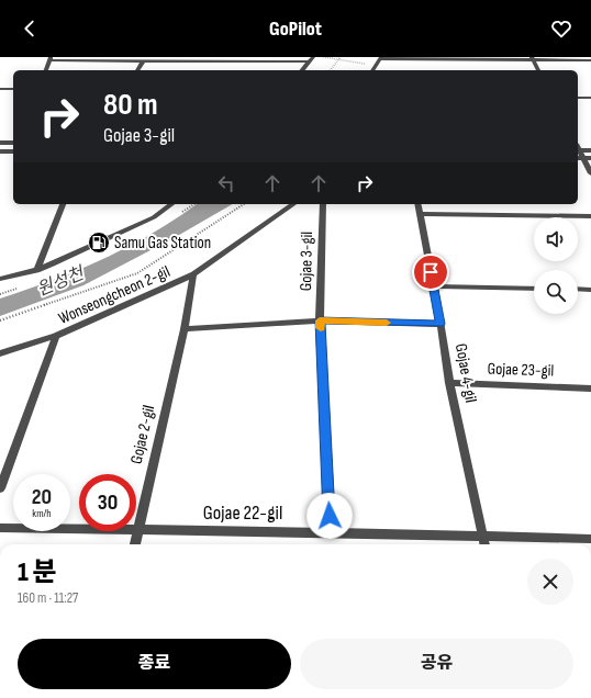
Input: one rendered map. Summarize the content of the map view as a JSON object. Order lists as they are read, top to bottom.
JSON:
{
  "streets": {
    "street": [
      "Gojae 3-gil",
      "Wonseongcheon 2-gil",
      "Gojae 23-gil",
      "Gojae 4-gil",
      "Gojae 2-gil",
      "Gojae 22-gil"
    ]
  },
  "crossings": [
    ["Gojae 3-gil", "Gojae 22-gil"],
    ["Wonseongcheon 2-gil", "Gojae 2-gil"],
    ["Gojae 23-gil", "Gojae 4-gil"],
    ["Gojae 4-gil", "Gojae 22-gil"],
    ["Gojae 2-gil", "Gojae 22-gil"]
  ],
  "water": ["원성천"],
  "places": {
    "fuel station": ["Samu Gas Station"]
  },
  "page": {
    "header": "GoPilot",
    "turn": ["80 m", "Gojae 3-gil"],
    "speed": "20 km/h",
    "limit": "30",
    "heading": ["1 분", "160 m · 11:27"],
    "buttons": ["종료", "공유"]
  }
}
